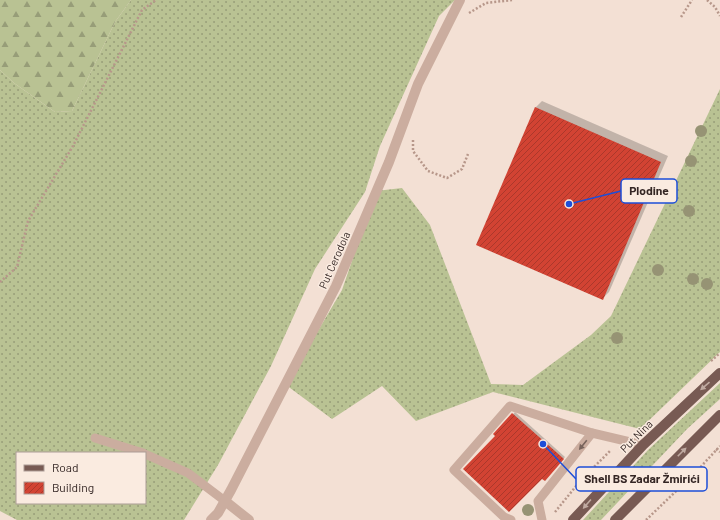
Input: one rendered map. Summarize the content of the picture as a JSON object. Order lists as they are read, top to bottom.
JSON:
{
  "streets": {
    "main road": ["Put Nina"],
    "street": ["Put Cerodola"]
  },
  "places": ["Plodine", "Shell BS Zadar Žmirići"],
  "legend": ["Road", "Building"]
}
